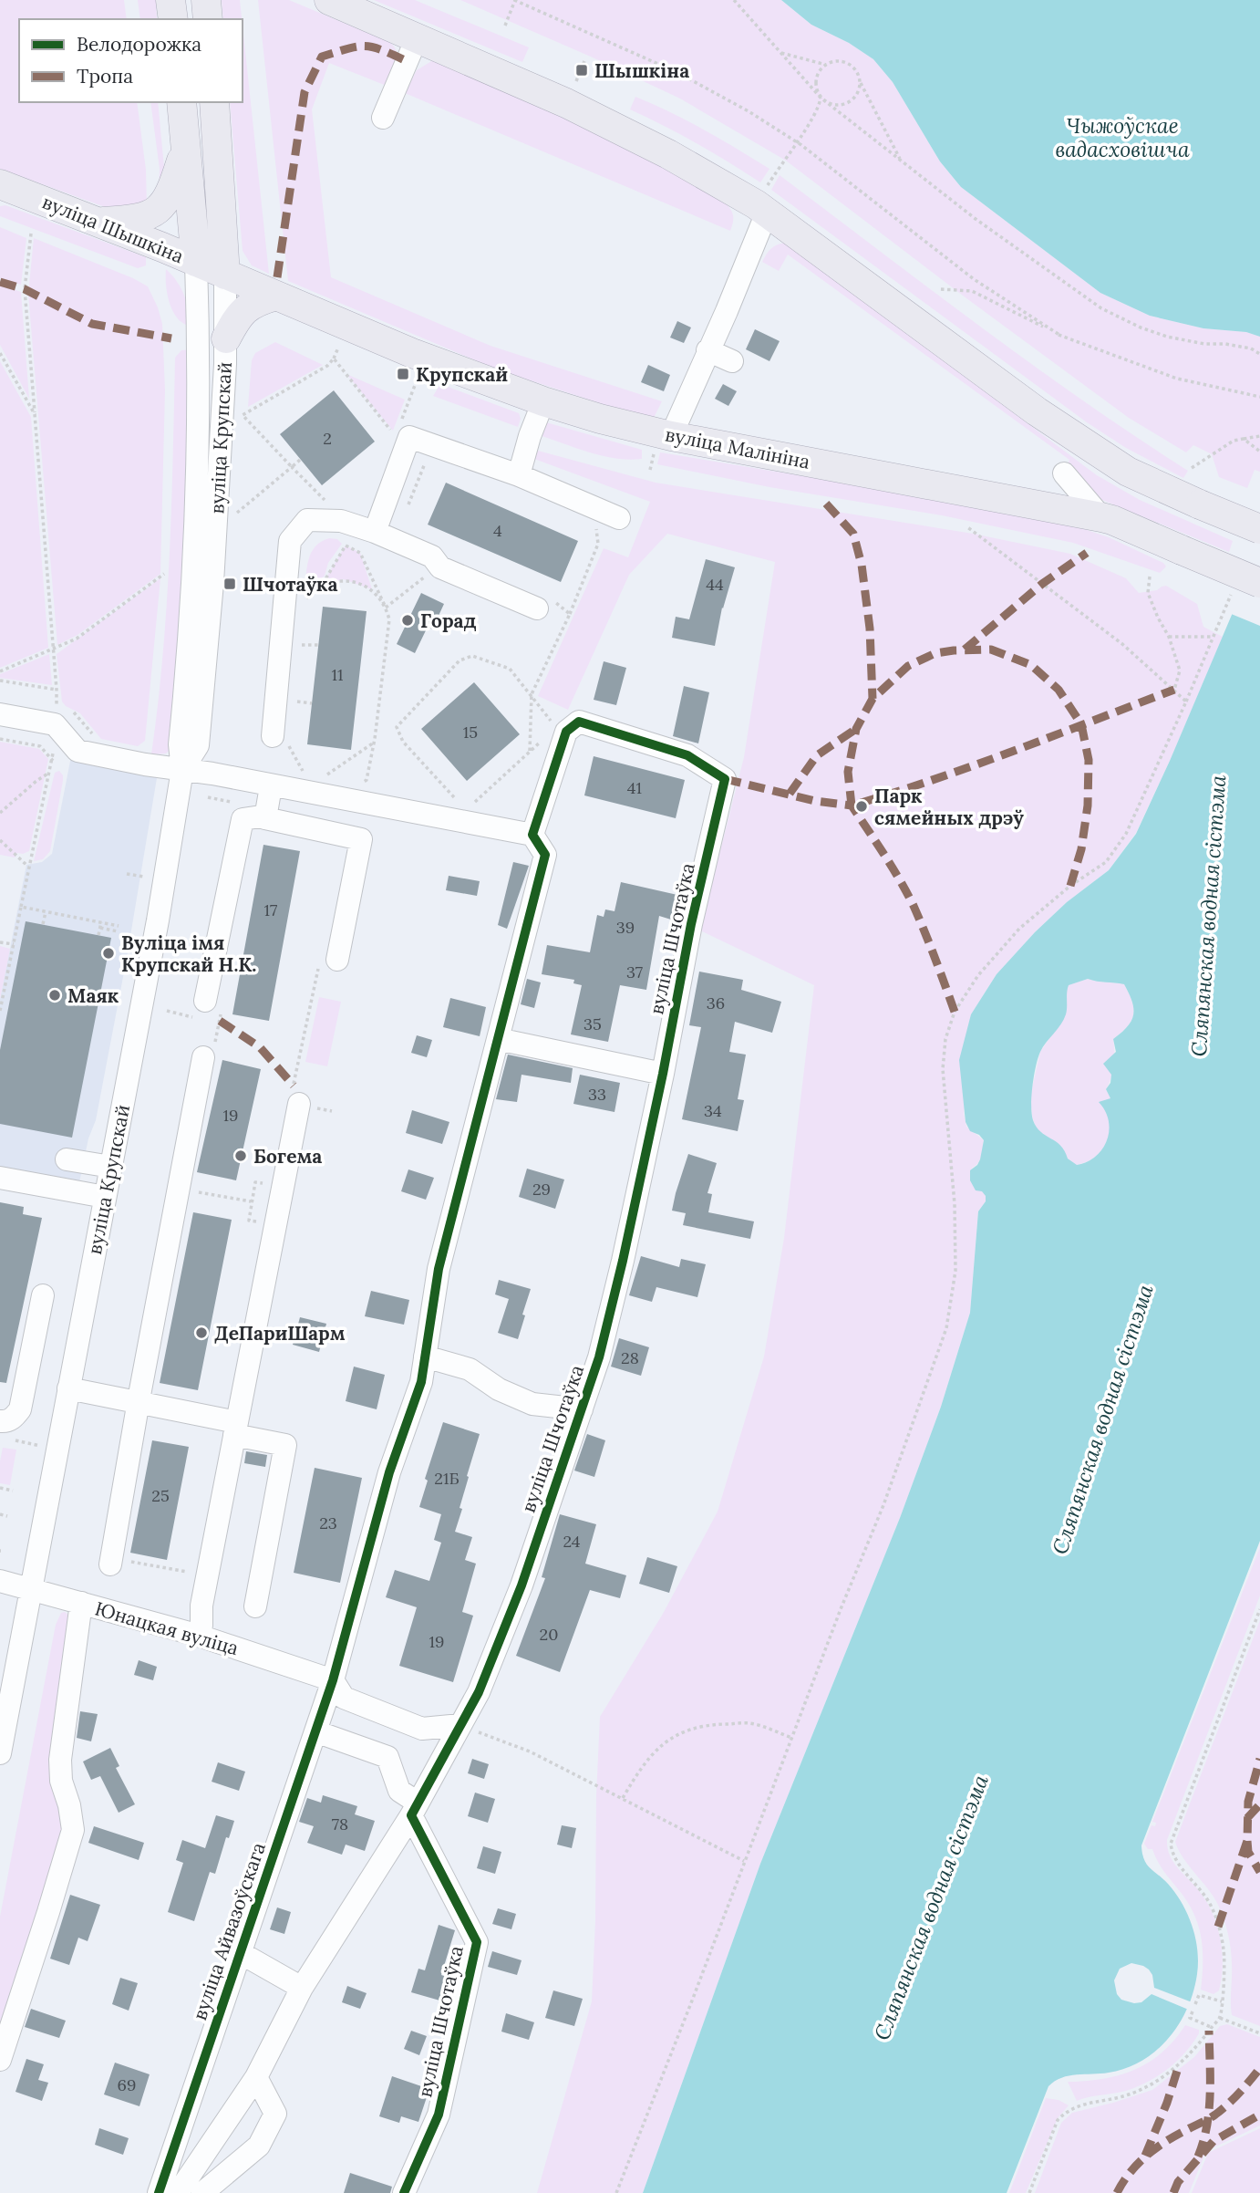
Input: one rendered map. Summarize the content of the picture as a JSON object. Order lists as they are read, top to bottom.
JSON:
{
  "streets": {
    "main road": ["вуліца Шышкіна", "вуліца Крупскай", "вуліца Малініна"],
    "street": ["вуліца Шчотаўка", "Юнацкая вуліца", "вуліца Айвазоўскага"]
  },
  "crossings": [
    ["вуліца Шышкіна", "вуліца Крупскай"],
    ["вуліца Шышкіна", "вуліца Малініна"],
    ["вуліца Крупскай", "вуліца Малініна"],
    ["вуліца Крупскай", "Юнацкая вуліца"],
    ["Юнацкая вуліца", "вуліца Айвазоўскага"]
  ],
  "water": ["Чыжоўскае вадасховішча", "Сляпянская водная сістэма"],
  "places": {
    "transit": ["Шышкіна", "Крупскай", "Шчотаўка"],
    "other": [
      "Горад",
      "Парк сямейных дрэў",
      "Вуліца імя Крупскай Н.К.",
      "Маяк",
      "Богема",
      "ДеПариШарм"
    ]
  },
  "house_numbers": [
    "2",
    "4",
    "44",
    "11",
    "15",
    "41",
    "17",
    "39",
    "37",
    "36",
    "35",
    "33",
    "34",
    "19",
    "29",
    "28",
    "21Б",
    "25",
    "23",
    "24",
    "20",
    "19",
    "78",
    "69"
  ],
  "legend": ["Велодорожка", "Тропа"]
}
